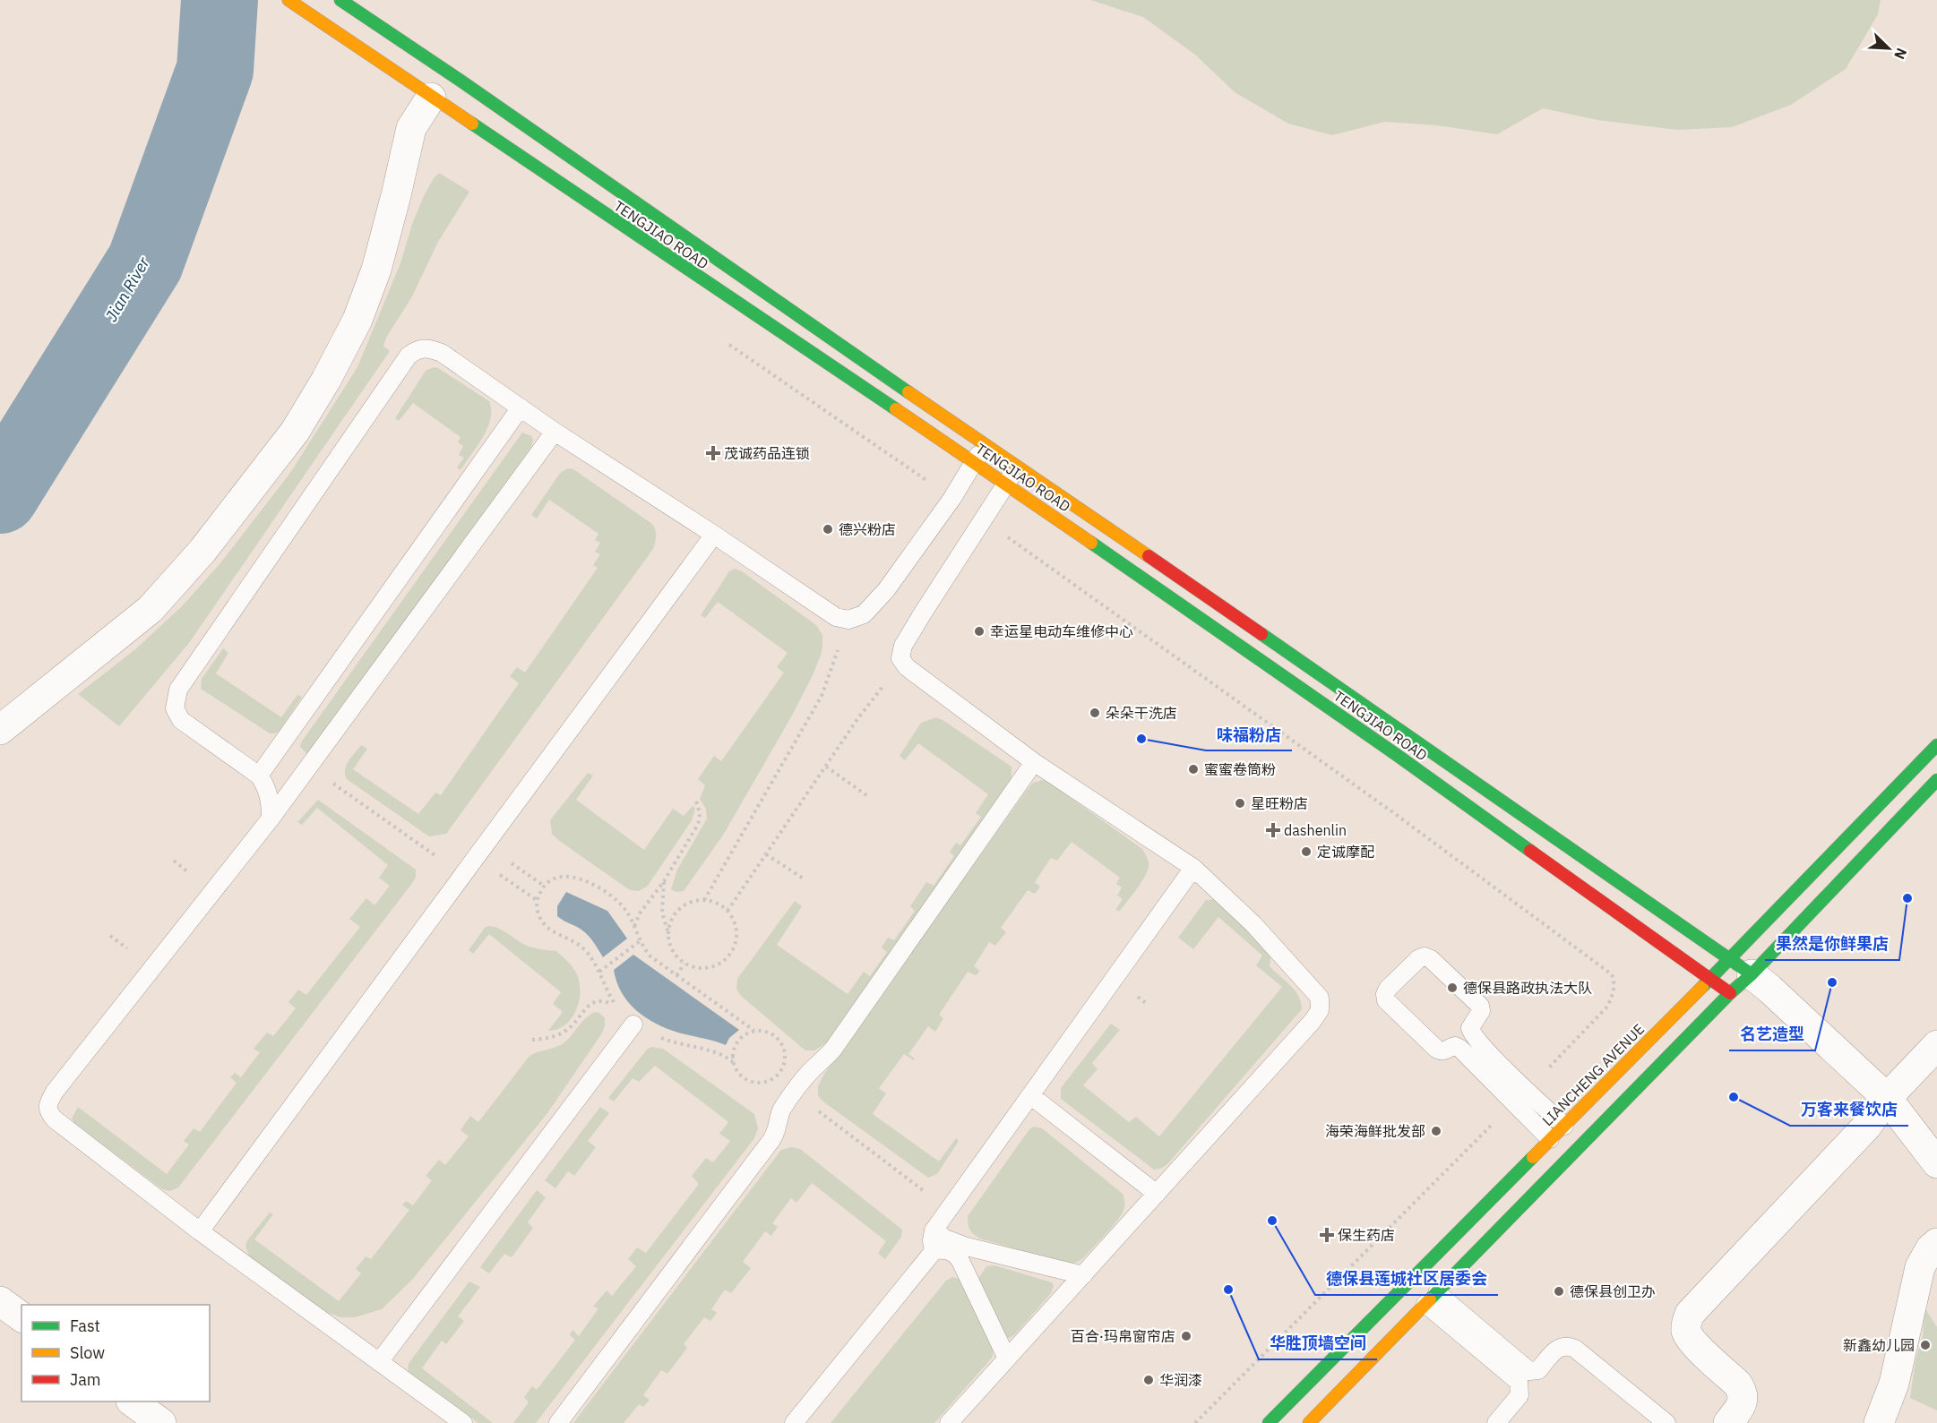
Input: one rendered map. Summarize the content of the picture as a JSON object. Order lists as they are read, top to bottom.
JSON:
{
  "streets": {
    "main road": ["TENGJIAO ROAD", "LIANCHENG AVENUE"]
  },
  "crossings": [
    ["TENGJIAO ROAD", "LIANCHENG AVENUE"]
  ],
  "water": ["Jian River"],
  "places": {
    "health": ["茂诚药品连锁", "dashenlin", "保生药店"],
    "other": [
      "德兴粉店",
      "幸运星电动车维修中心",
      "朵朵干洗店",
      "味福粉店",
      "蜜蜜卷筒粉",
      "星旺粉店",
      "定诚摩配",
      "果然是你鲜果店",
      "名艺造型",
      "德保县路政执法大队",
      "万客来餐饮店",
      "海荣海鲜批发部",
      "德保县莲城社区居委会",
      "华胜顶墙空间",
      "德保县创卫办",
      "百合·玛帛窗帘店",
      "新鑫幼儿园",
      "华润漆"
    ]
  },
  "legend": ["Fast", "Slow", "Jam"],
  "north": "bottom right"
}
